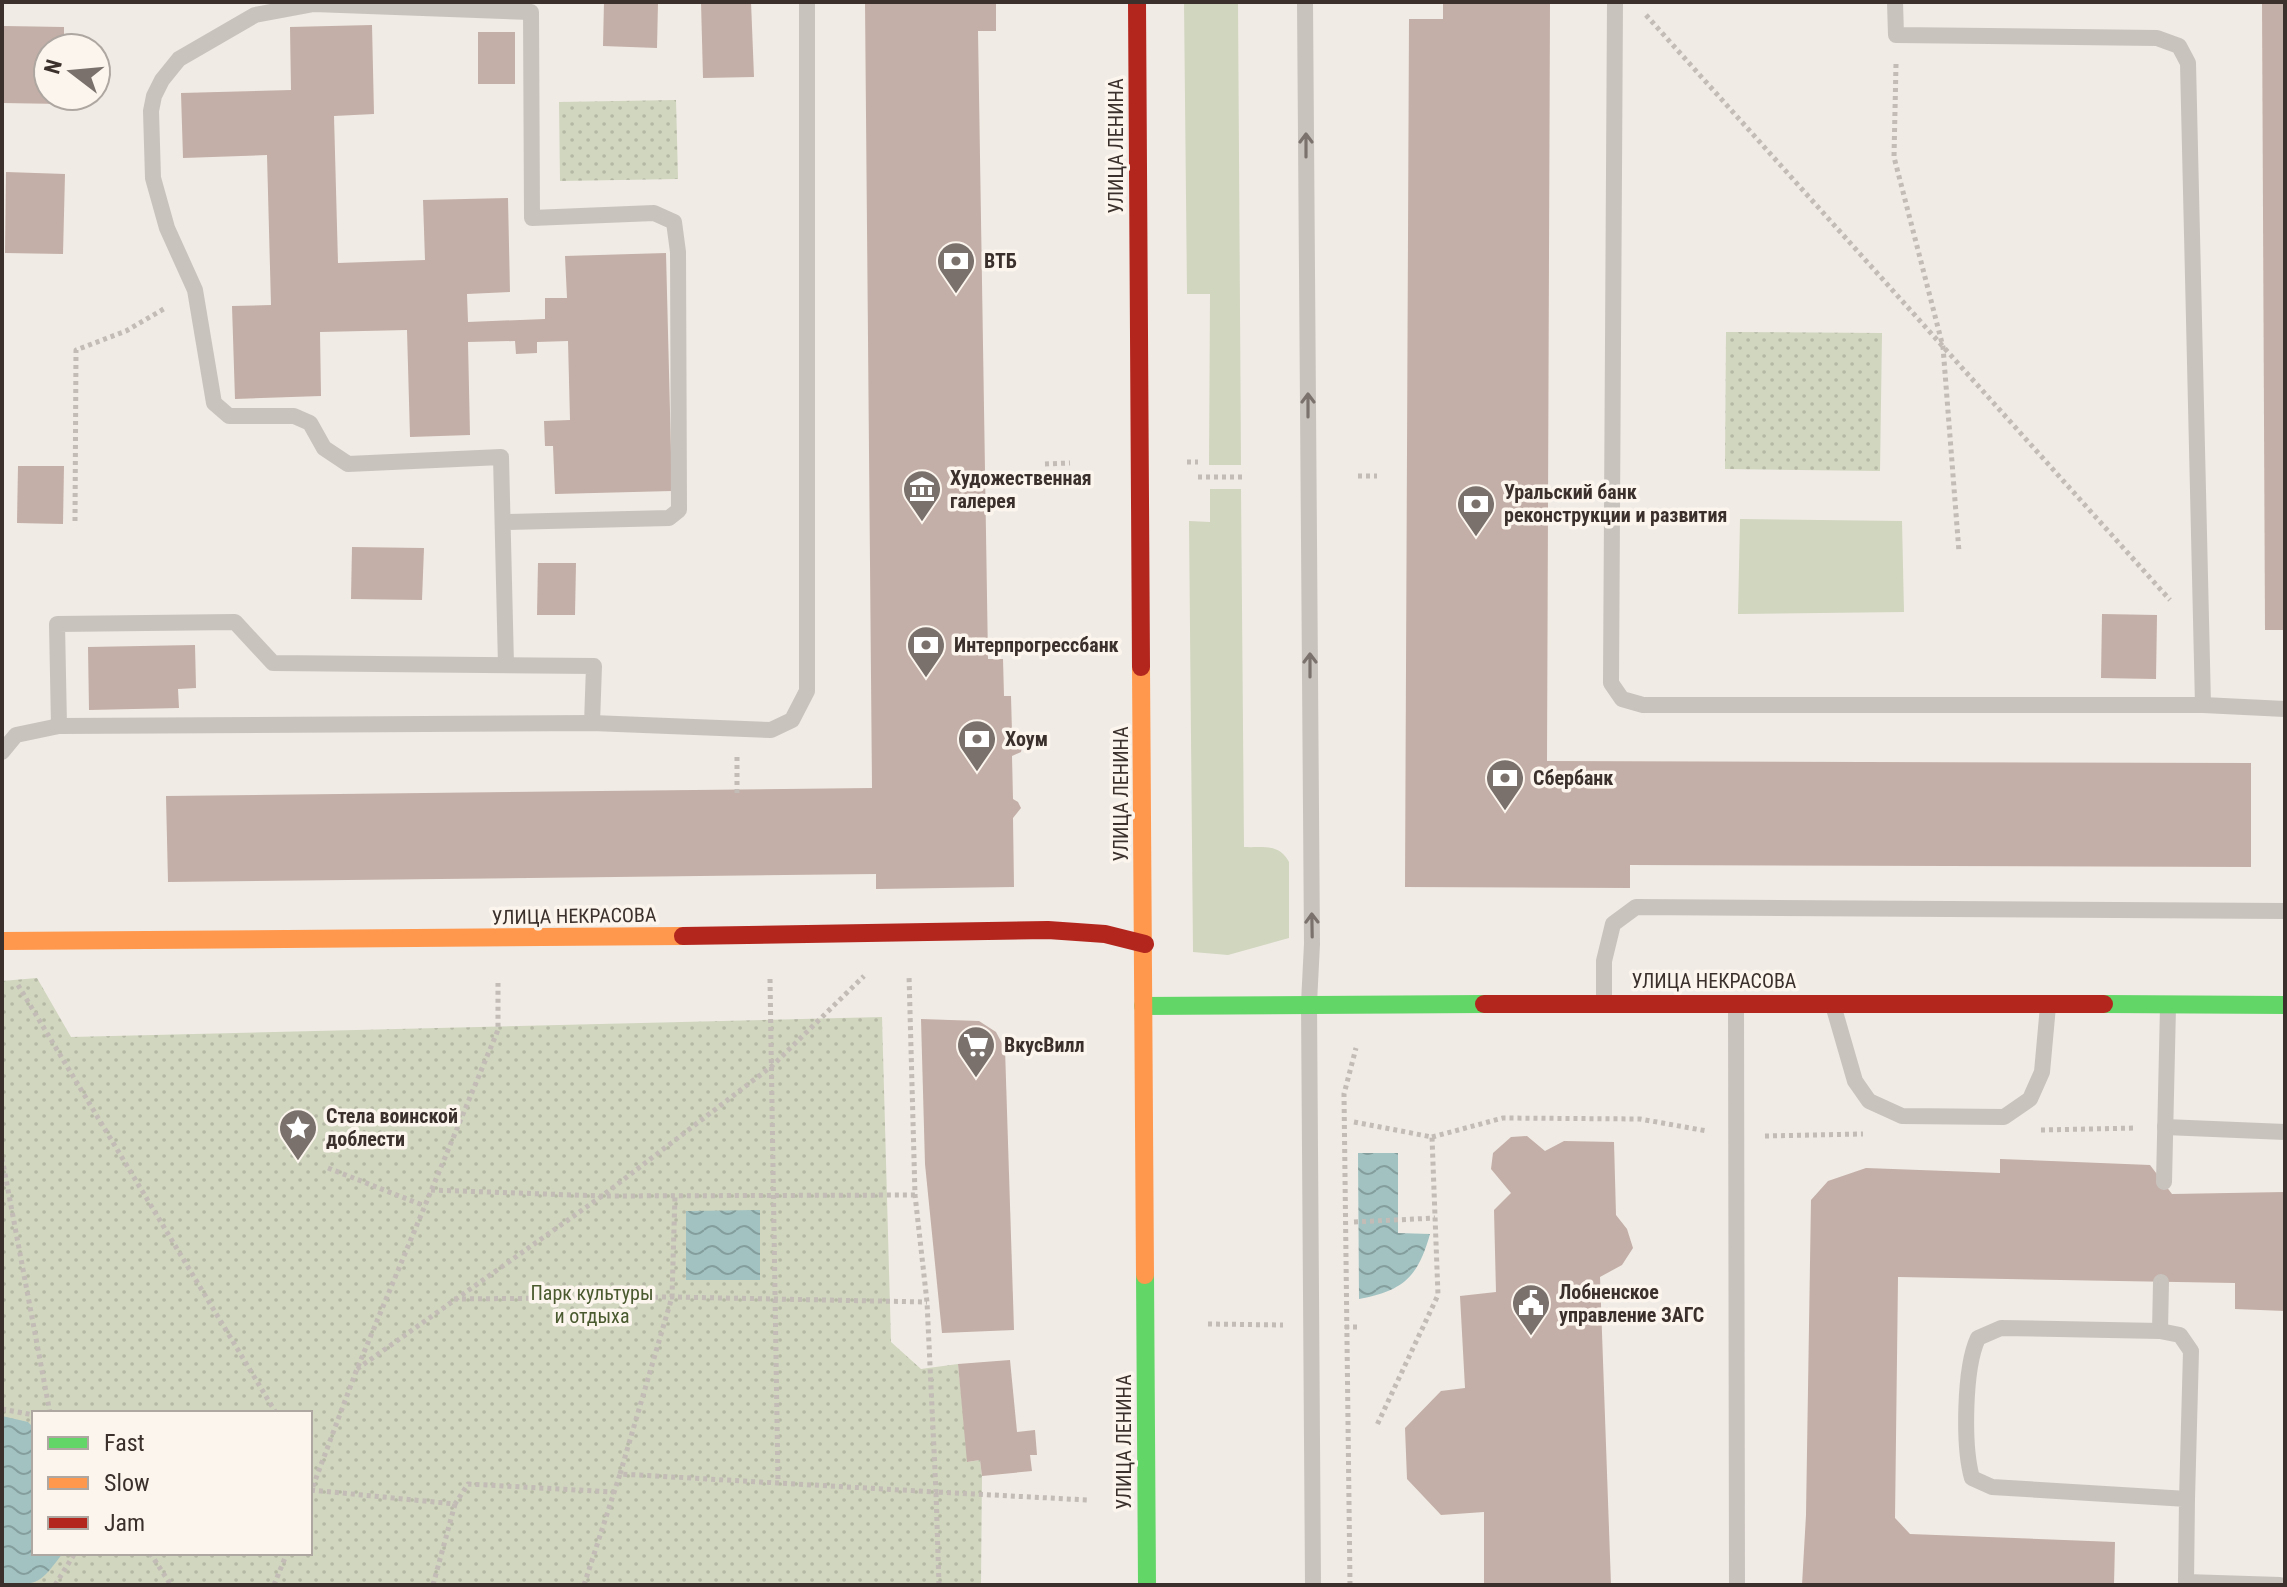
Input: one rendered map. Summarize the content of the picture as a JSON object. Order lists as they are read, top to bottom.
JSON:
{
  "streets": {
    "street": ["УЛИЦА ЛЕНИНА", "УЛИЦА НЕКРАСОВА"]
  },
  "crossings": [
    ["УЛИЦА ЛЕНИНА", "УЛИЦА НЕКРАСОВА"]
  ],
  "parks": ["Парк культуры и отдыха"],
  "places": {
    "bank": [
      "ВТБ",
      "Уральский банк реконструкции и развития",
      "Интерпрогрессбанк",
      "Хоум",
      "Сбербанк"
    ],
    "museum": ["Художественная галерея"],
    "supermarket": ["ВкусВилл"],
    "place": ["Стела воинской доблести"],
    "public building": ["Лобненское управление ЗАГС"]
  },
  "legend": ["Fast", "Slow", "Jam"],
  "north": "left"
}
